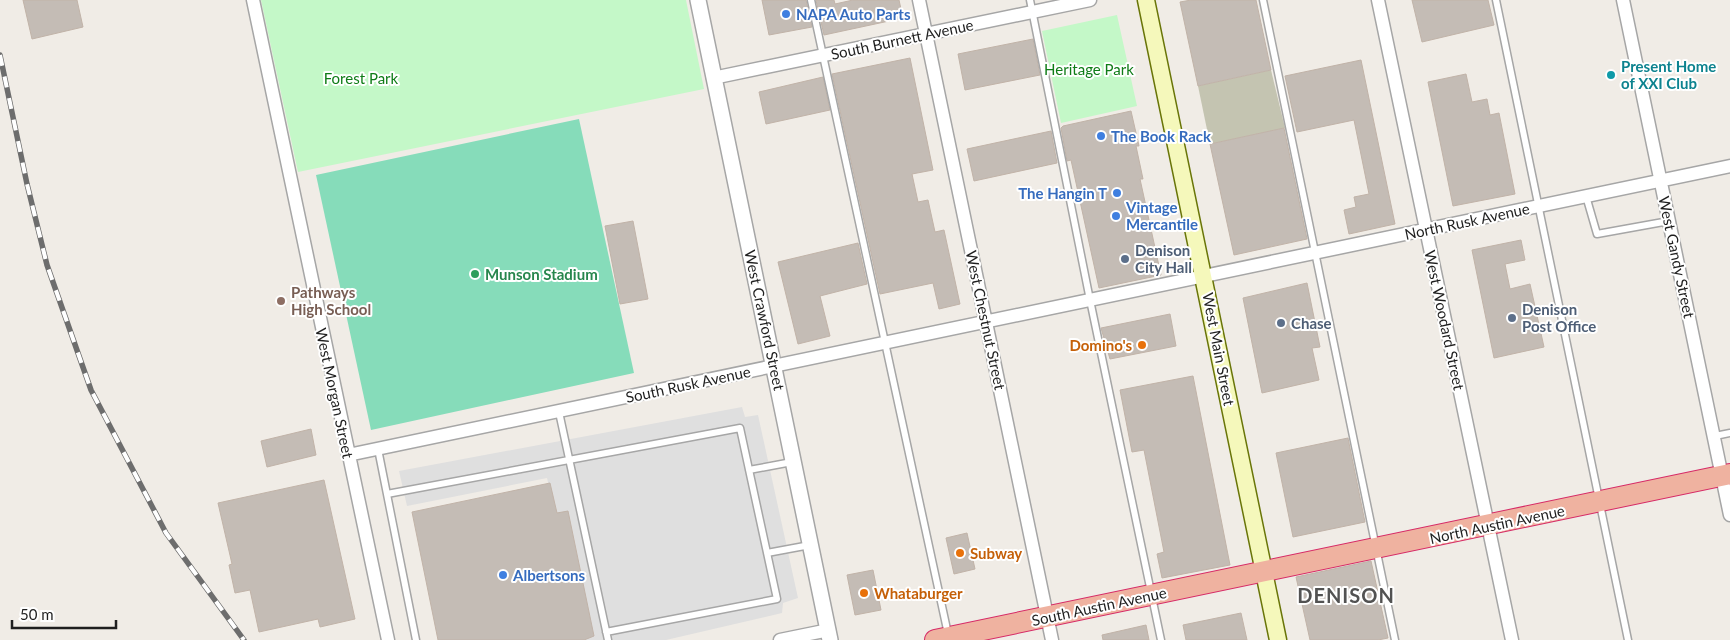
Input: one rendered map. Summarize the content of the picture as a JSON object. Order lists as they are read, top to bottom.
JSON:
{
  "streets": {
    "highway": ["North Austin Avenue", "South Austin Avenue"],
    "main road": ["West Main Street"],
    "street": [
      "South Burnett Avenue",
      "North Rusk Avenue",
      "West Gandy Street",
      "West Crawford Street",
      "West Chestnut Street",
      "West Woodard Street",
      "South Rusk Avenue",
      "West Morgan Street"
    ]
  },
  "crossings": [
    ["South Burnett Avenue", "West Crawford Street"],
    ["South Burnett Avenue", "West Chestnut Street"],
    ["North Rusk Avenue", "West Gandy Street"],
    ["North Rusk Avenue", "West Woodard Street"],
    ["North Rusk Avenue", "West Main Street"],
    ["North Rusk Avenue", "South Rusk Avenue"],
    ["West Gandy Street", "North Austin Avenue"],
    ["West Crawford Street", "South Rusk Avenue"],
    ["West Chestnut Street", "South Rusk Avenue"],
    ["West Chestnut Street", "South Austin Avenue"],
    ["West Woodard Street", "North Austin Avenue"],
    ["West Main Street", "South Rusk Avenue"],
    ["West Main Street", "North Austin Avenue"],
    ["West Main Street", "South Austin Avenue"],
    ["South Rusk Avenue", "West Morgan Street"],
    ["North Austin Avenue", "South Austin Avenue"]
  ],
  "districts": ["DENISON"],
  "parks": ["Heritage Park", "Forest Park"],
  "places": [
    "NAPA Auto Parts",
    "Present Home of XXI Club",
    "The Book Rack",
    "The Hangin T",
    "Vintage Mercantile",
    "Denison City Hall",
    "Munson Stadium",
    "Pathways High School",
    "Denison Post Office",
    "Chase",
    "Domino's",
    "Subway",
    "Albertsons",
    "Whataburger"
  ],
  "scale_bar": "50 m"
}
